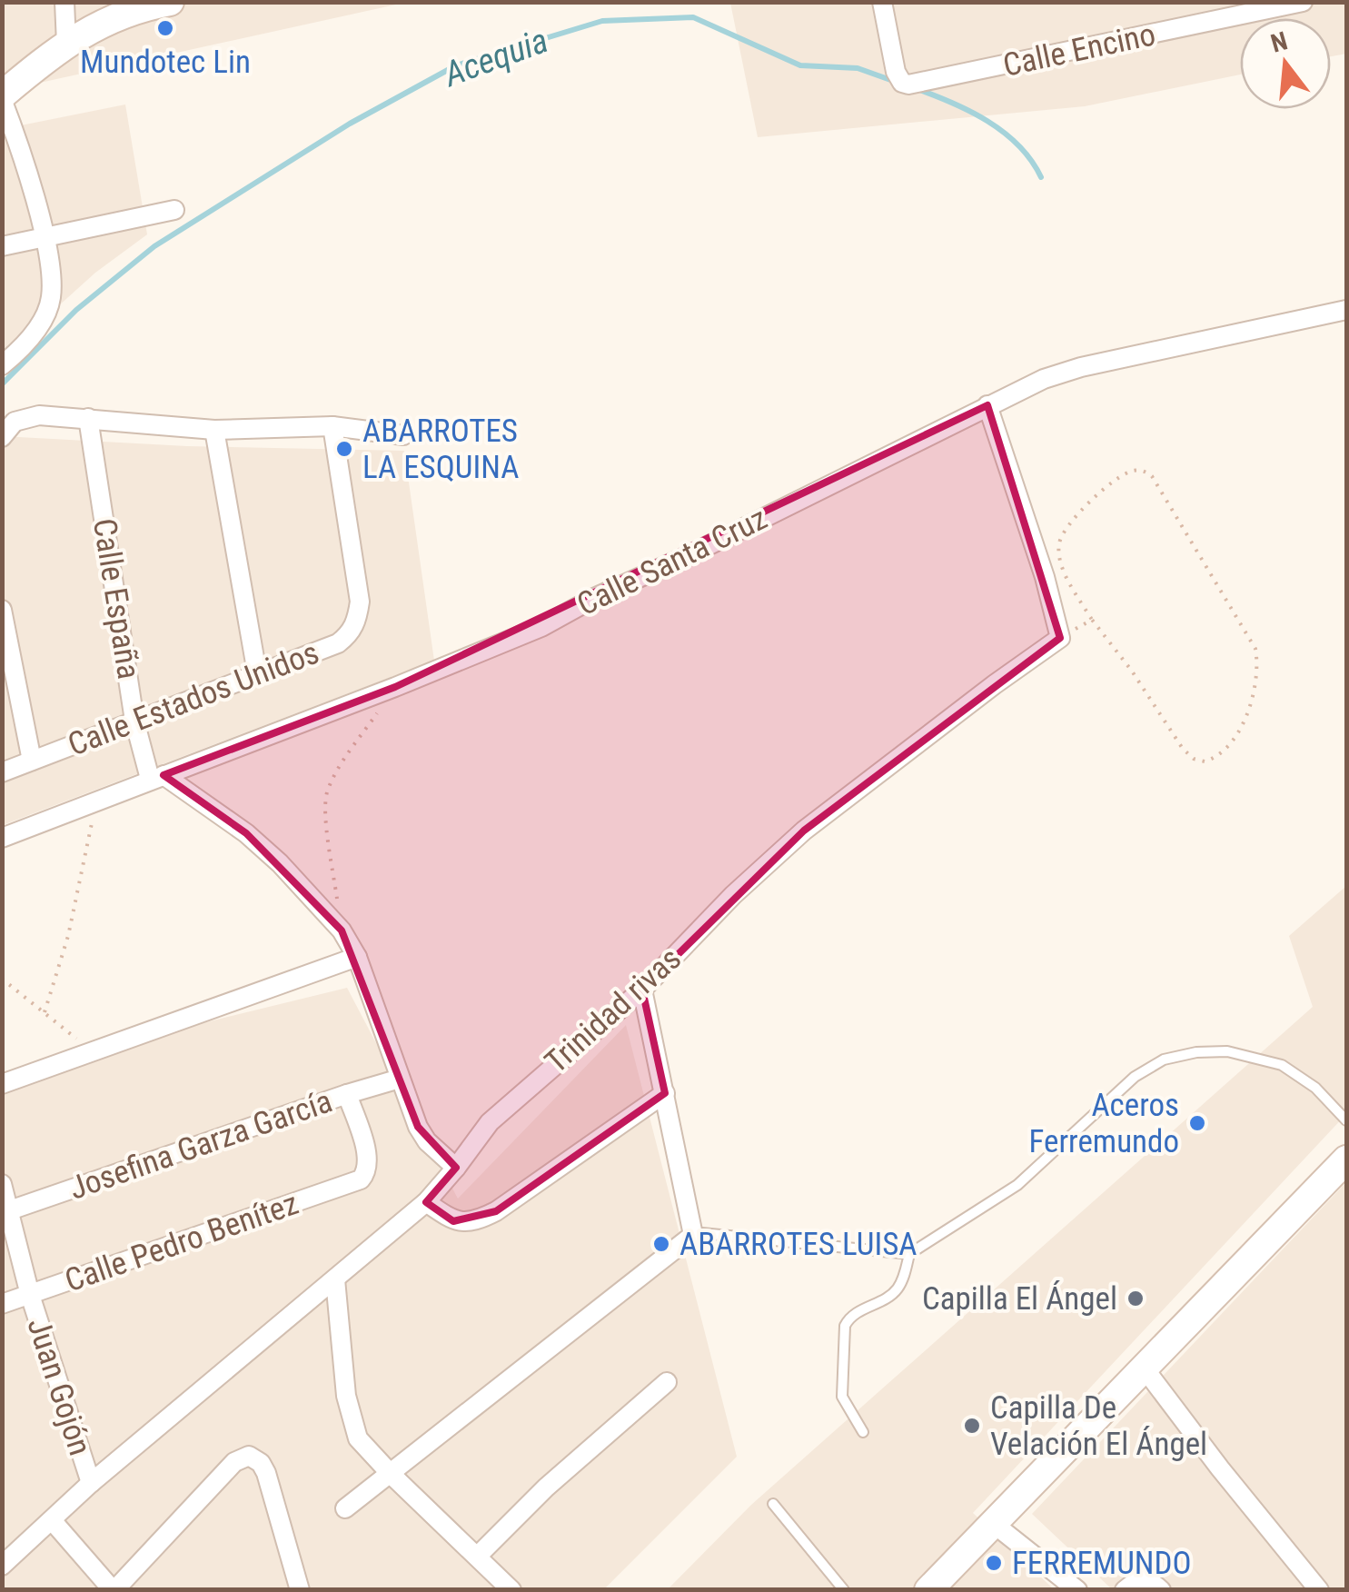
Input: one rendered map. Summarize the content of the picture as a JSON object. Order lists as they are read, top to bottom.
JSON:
{
  "streets": {
    "street": [
      "Calle Encino",
      "Calle Santa Cruz",
      "Calle España",
      "Calle Estados Unidos",
      "Trinidad rivas",
      "Josefina Garza García",
      "Calle Pedro Benítez",
      "Juan Gojón"
    ]
  },
  "crossings": [
    ["Calle Santa Cruz", "Calle España"],
    ["Calle España", "Calle Estados Unidos"],
    ["Trinidad rivas", "Juan Gojón"],
    ["Josefina Garza García", "Calle Pedro Benítez"],
    ["Josefina Garza García", "Juan Gojón"],
    ["Calle Pedro Benítez", "Juan Gojón"]
  ],
  "water": ["Acequia"],
  "places": [
    "Mundotec Lin",
    "ABARROTES LA ESQUINA",
    "Aceros Ferremundo",
    "ABARROTES LUISA",
    "Capilla El Ángel",
    "Capilla De Velación El Ángel",
    "FERREMUNDO"
  ],
  "north": "top"
}
